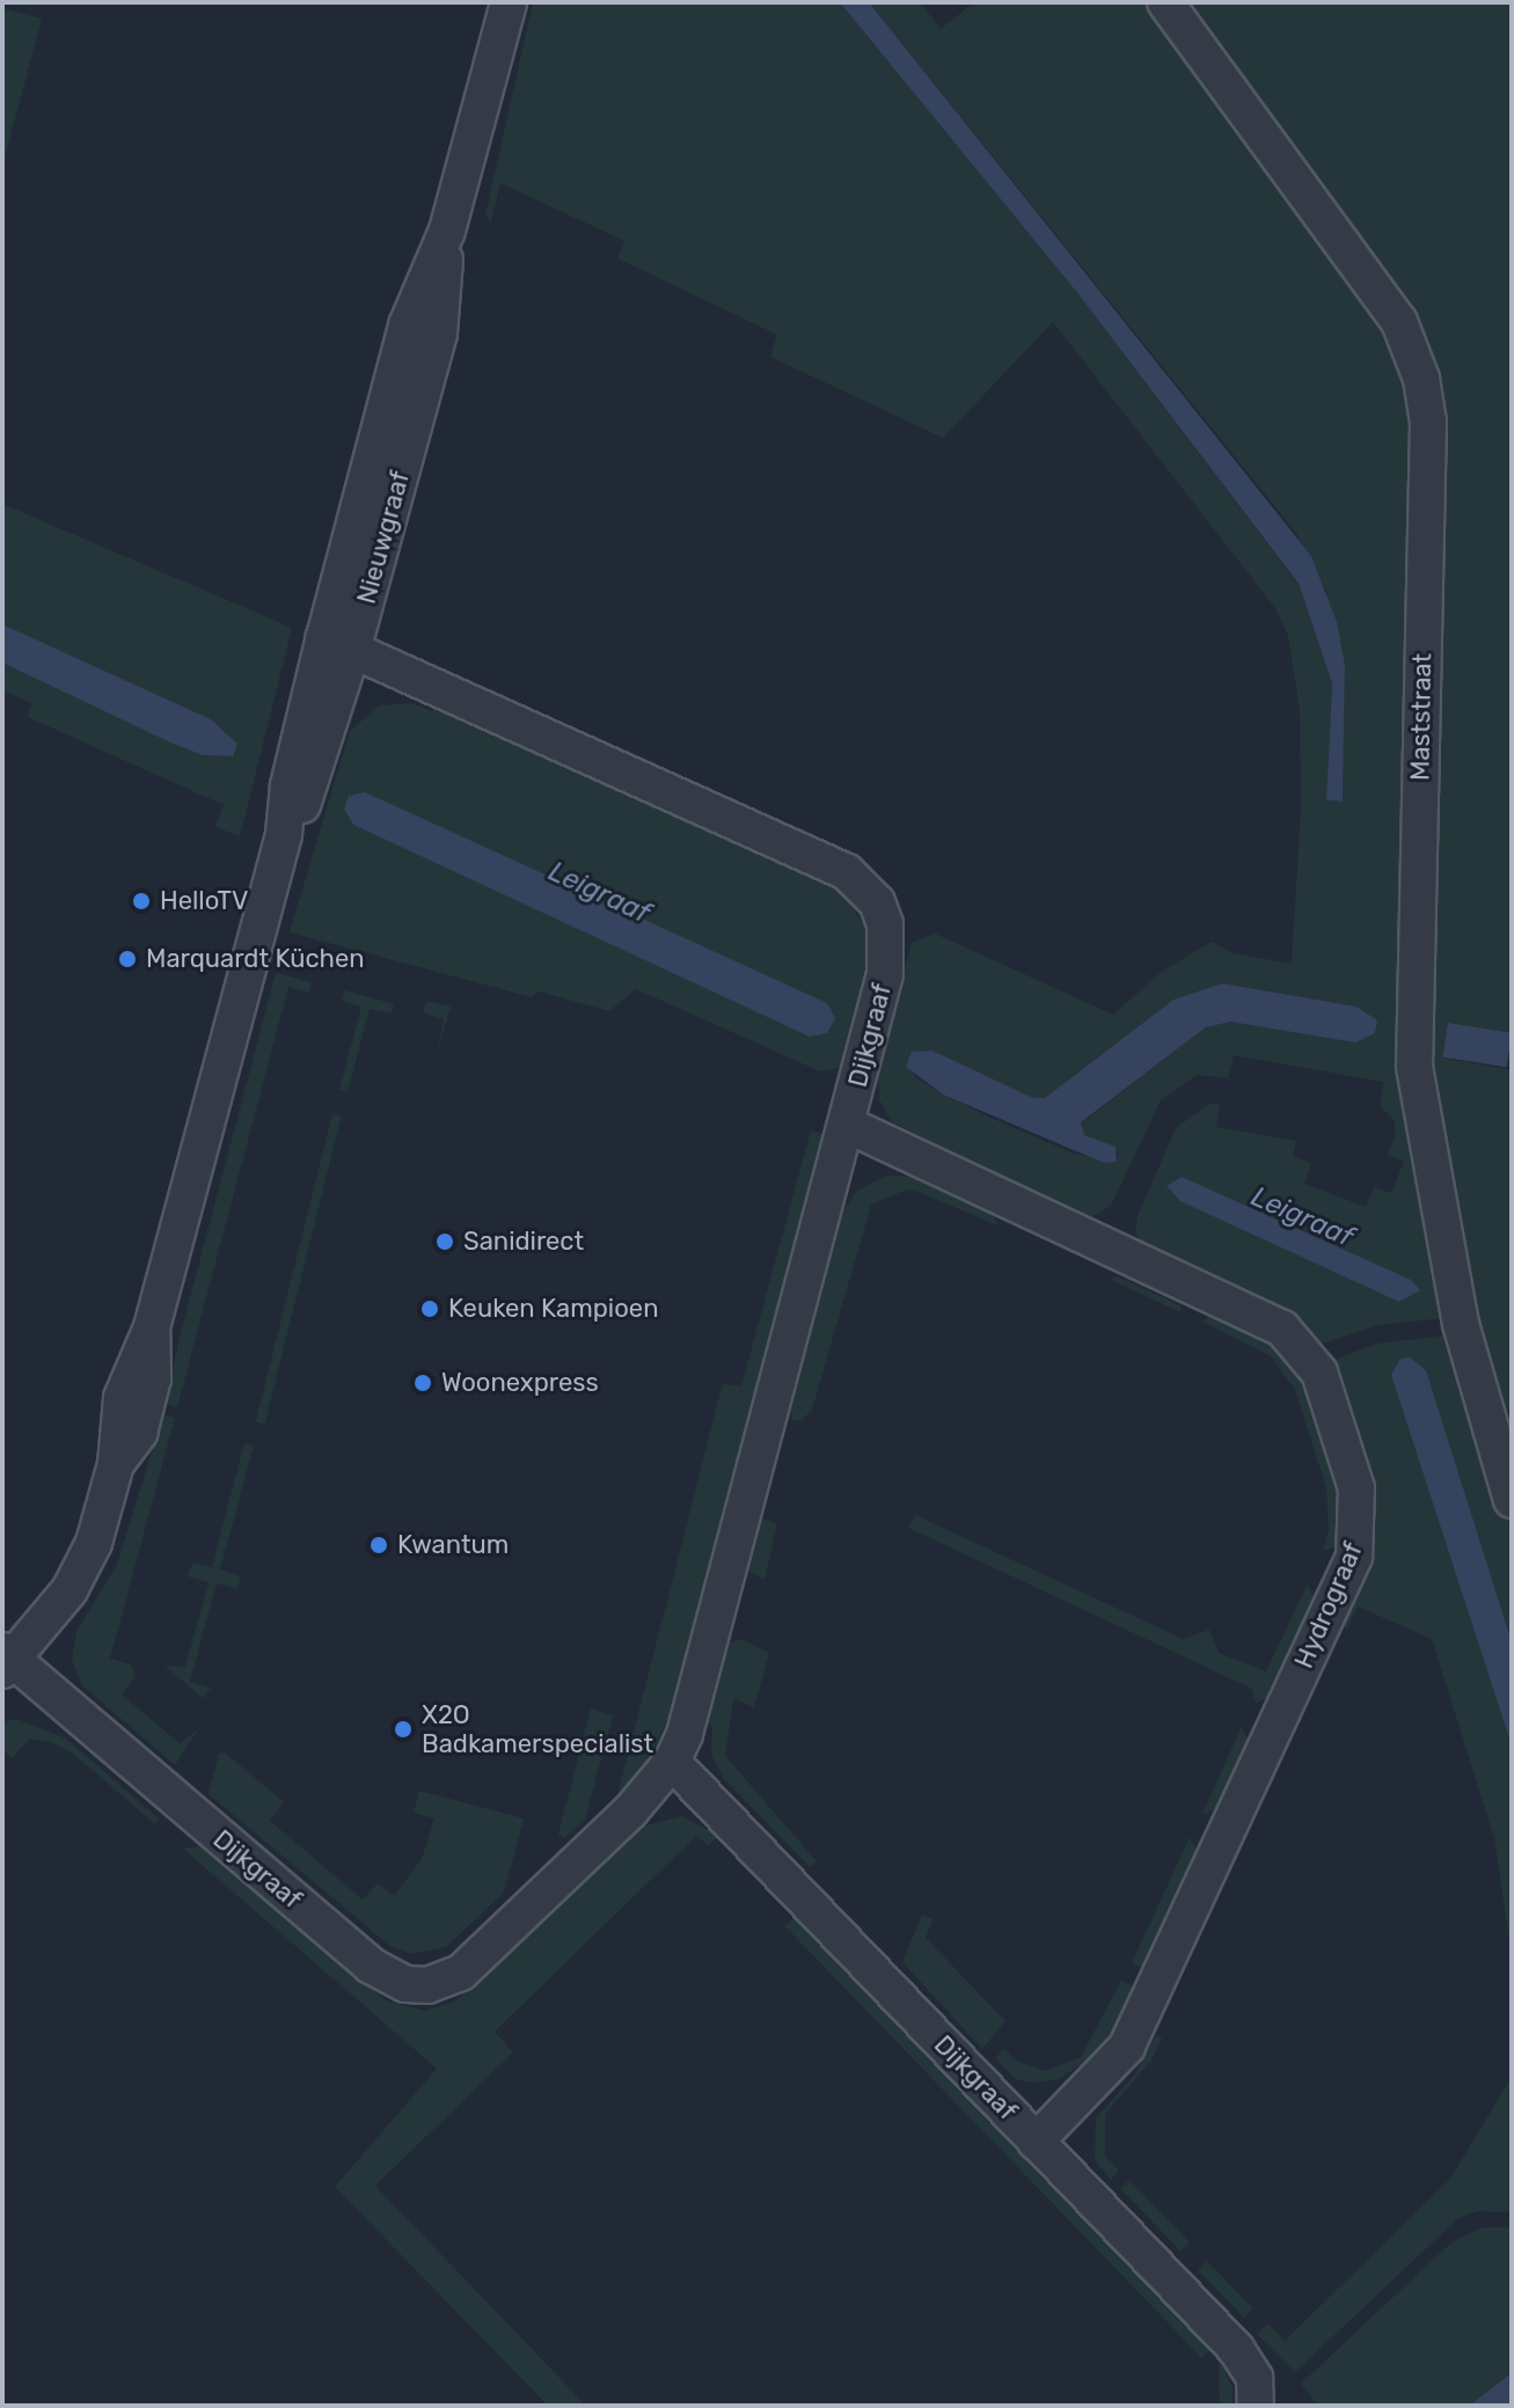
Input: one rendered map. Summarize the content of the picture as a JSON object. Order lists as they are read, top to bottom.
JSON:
{
  "streets": {
    "street": [
      "Nieuwgraaf",
      "Maststraat",
      "Dijkgraaf",
      "Hydrograaf"
    ]
  },
  "crossings": [
    ["Nieuwgraaf", "Dijkgraaf"],
    ["Dijkgraaf", "Hydrograaf"]
  ],
  "water": ["Leigraaf"],
  "places": [
    "HelloTV",
    "Marquardt Küchen",
    "Sanidirect",
    "Keuken Kampioen",
    "Woonexpress",
    "Kwantum",
    "X2O Badkamerspecialist"
  ]
}
